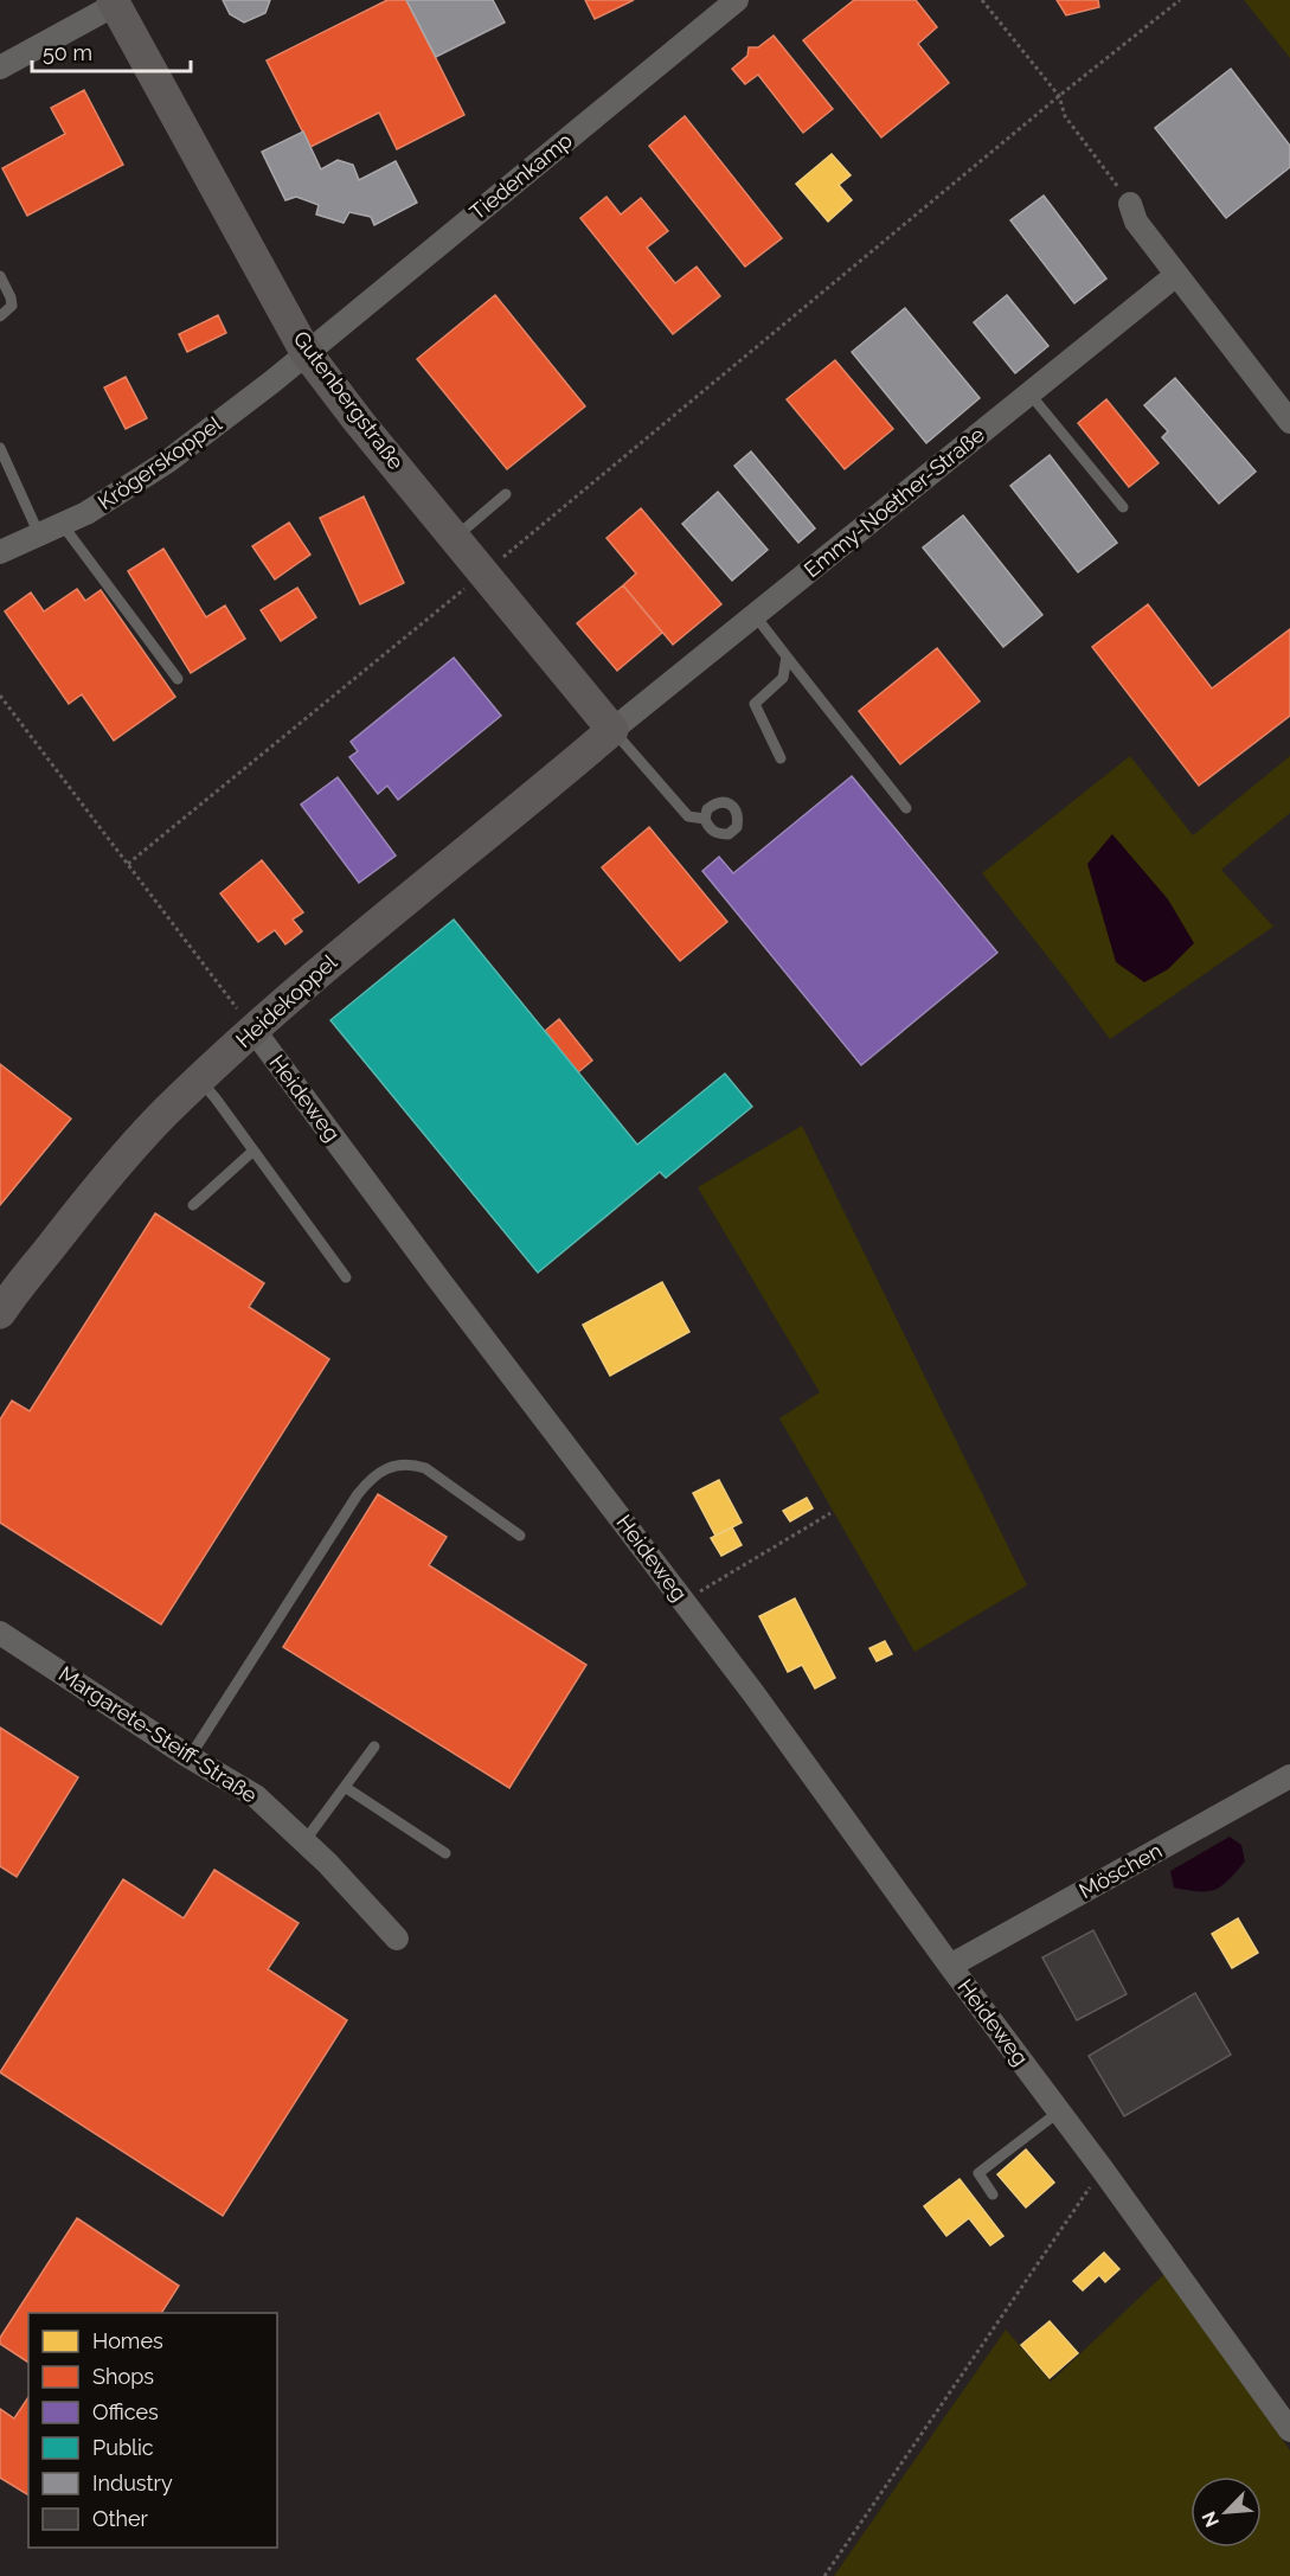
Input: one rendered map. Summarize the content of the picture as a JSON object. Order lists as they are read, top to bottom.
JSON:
{
  "streets": {
    "street": [
      "Tiedenkamp",
      "Gutenbergstraße",
      "Krögerskoppel",
      "Emmy-Noether-Straße",
      "Heidekoppel",
      "Heideweg",
      "Margarete-Steiff-Straße",
      "Möschen"
    ]
  },
  "crossings": [
    ["Tiedenkamp", "Gutenbergstraße"],
    ["Tiedenkamp", "Krögerskoppel"],
    ["Gutenbergstraße", "Krögerskoppel"],
    ["Gutenbergstraße", "Emmy-Noether-Straße"],
    ["Gutenbergstraße", "Heidekoppel"],
    ["Emmy-Noether-Straße", "Heidekoppel"],
    ["Heidekoppel", "Heideweg"],
    ["Heideweg", "Möschen"]
  ],
  "legend": [
    "Homes",
    "Shops",
    "Offices",
    "Public",
    "Industry",
    "Other"
  ],
  "scale_bar": "50 m",
  "north": "bottom left"
}
